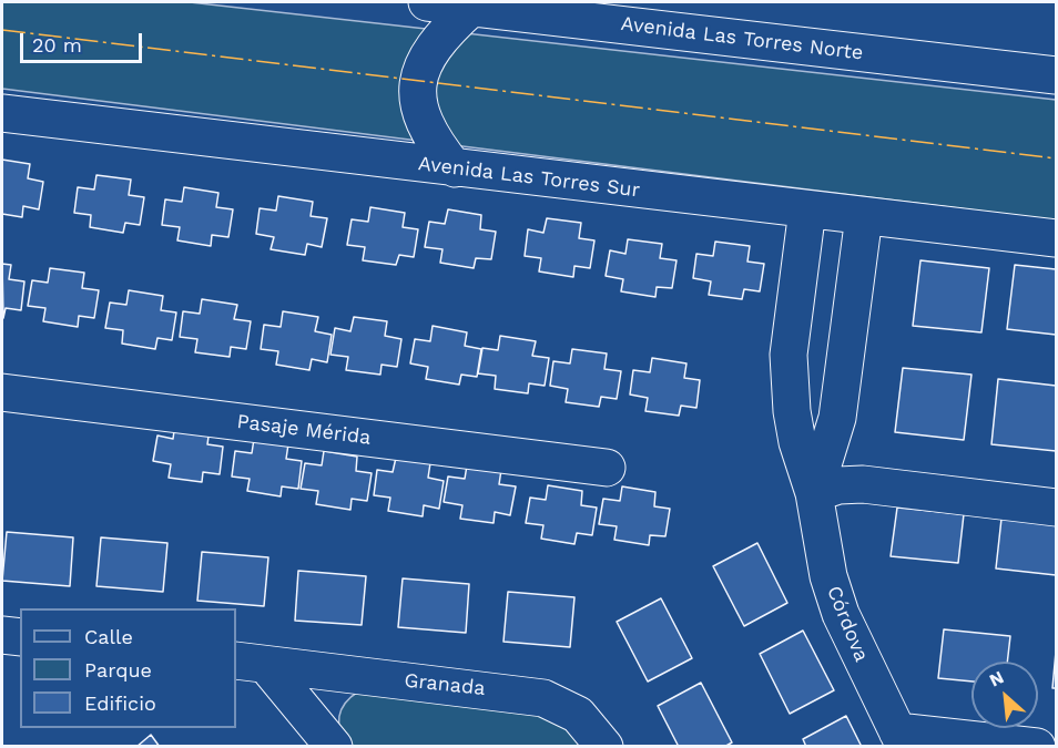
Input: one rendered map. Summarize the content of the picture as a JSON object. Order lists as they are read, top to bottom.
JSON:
{
  "streets": {
    "street": [
      "Avenida Las Torres Norte",
      "Avenida Las Torres Sur",
      "Pasaje Mérida",
      "Córdova",
      "Granada"
    ]
  },
  "crossings": [
    ["Avenida Las Torres Sur", "Córdova"]
  ],
  "legend": ["Calle", "Parque", "Edificio"],
  "scale_bar": "20 m",
  "north": "top left"
}
